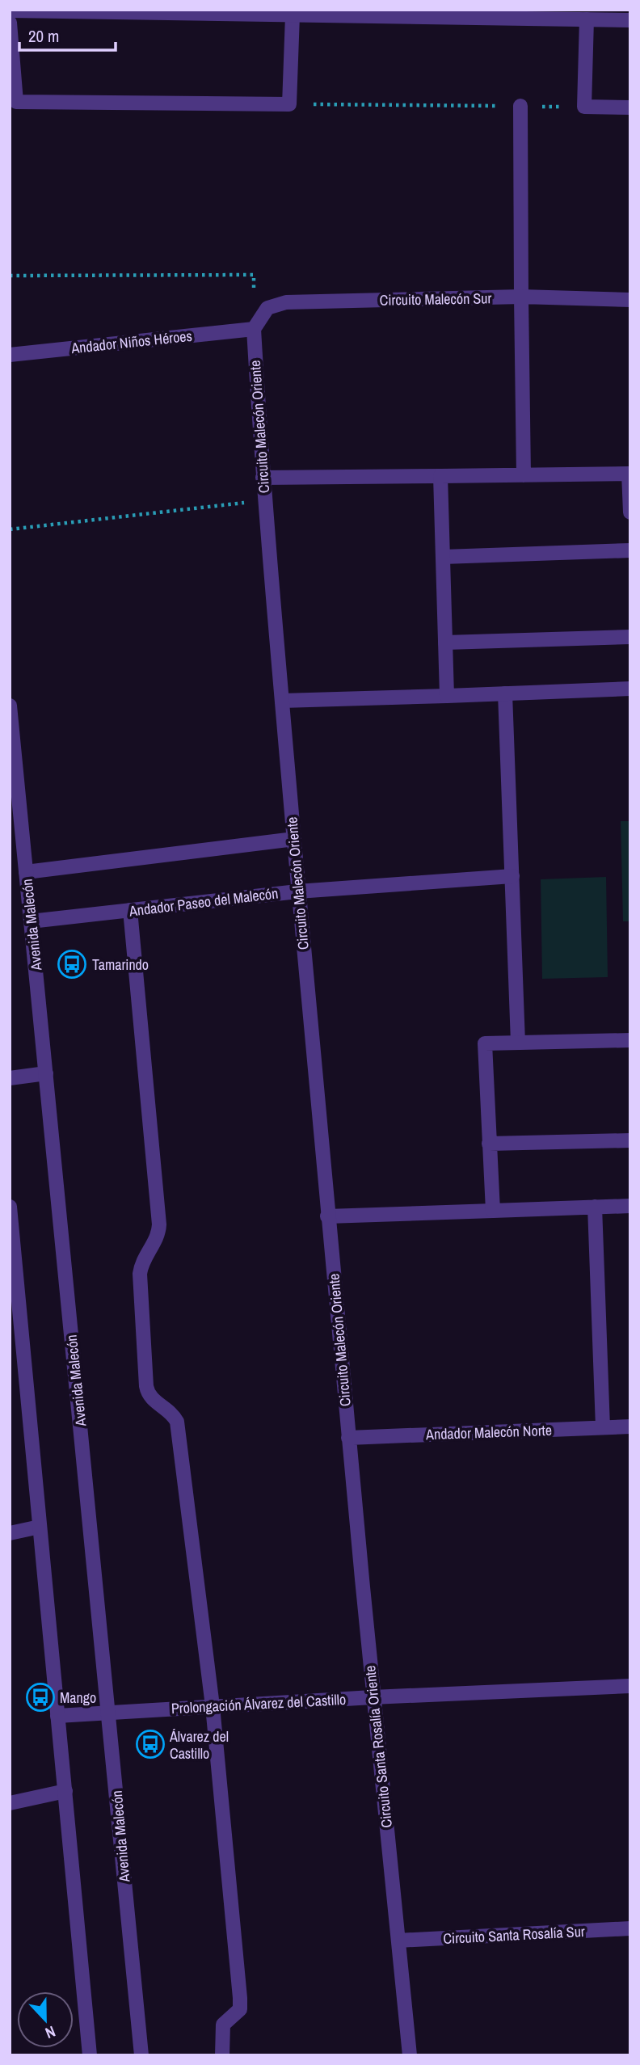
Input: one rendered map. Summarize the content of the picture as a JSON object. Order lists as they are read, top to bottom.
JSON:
{
  "streets": {
    "street": [
      "Circuito Malecón Sur",
      "Andador Niños Héroes",
      "Circuito Malecón Oriente",
      "Andador Paseo del Malecón",
      "Avenida Malecón",
      "Andador Malecón Norte",
      "Prolongación Álvarez del Castillo",
      "Circuito Santa Rosalía Oriente",
      "Circuito Santa Rosalía Sur"
    ]
  },
  "crossings": [
    ["Circuito Malecón Sur", "Andador Niños Héroes"],
    ["Circuito Malecón Sur", "Circuito Malecón Oriente"],
    ["Andador Niños Héroes", "Circuito Malecón Oriente"],
    ["Circuito Malecón Oriente", "Andador Paseo del Malecón"],
    ["Circuito Malecón Oriente", "Andador Malecón Norte"],
    ["Circuito Malecón Oriente", "Circuito Santa Rosalía Oriente"],
    ["Andador Paseo del Malecón", "Avenida Malecón"],
    ["Avenida Malecón", "Prolongación Álvarez del Castillo"],
    ["Andador Malecón Norte", "Circuito Santa Rosalía Oriente"],
    ["Prolongación Álvarez del Castillo", "Circuito Santa Rosalía Oriente"],
    ["Circuito Santa Rosalía Oriente", "Circuito Santa Rosalía Sur"]
  ],
  "places": {
    "bus stop": ["Tamarindo", "Mango", "Álvarez del Castillo"]
  },
  "scale_bar": "20 m",
  "north": "bottom"
}
